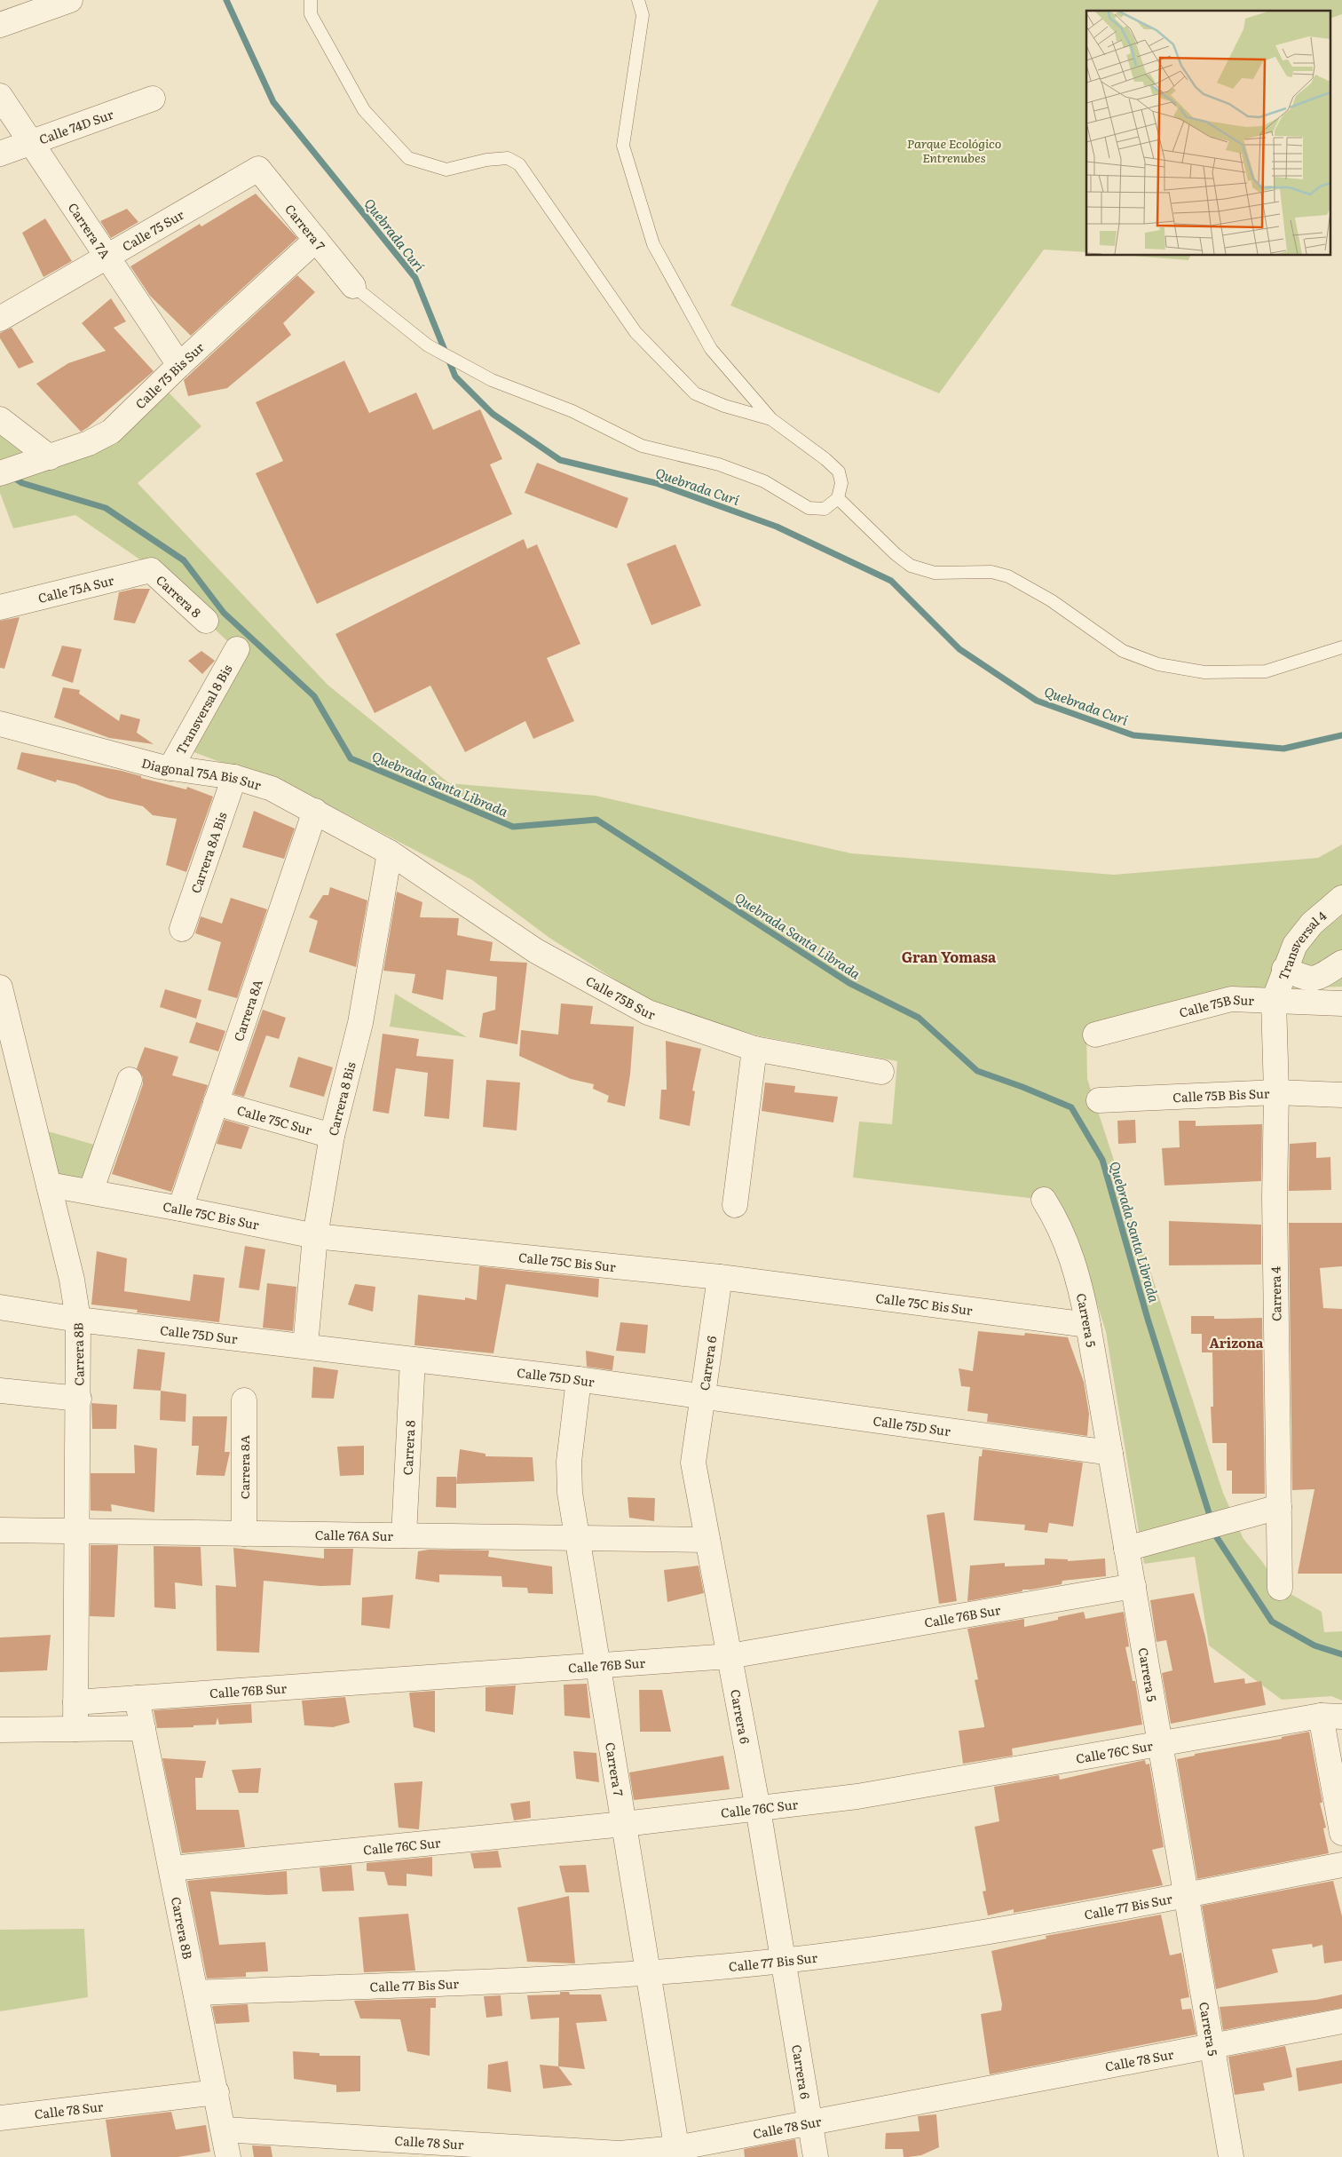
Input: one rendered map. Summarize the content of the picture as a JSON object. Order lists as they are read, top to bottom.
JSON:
{
  "streets": {
    "street": [
      "Calle 74D Sur",
      "Carrera 7",
      "Carrera 7A",
      "Calle 75 Sur",
      "Calle 75 Bis Sur",
      "Calle 75A Sur",
      "Carrera 8",
      "Transversal 8 Bis",
      "Diagonal 75A Bis Sur",
      "Carrera 8A Bis",
      "Transversal 4",
      "Calle 75B Sur",
      "Carrera 8A",
      "Calle 75B Bis Sur",
      "Carrera 8 Bis",
      "Calle 75C Sur",
      "Calle 75C Bis Sur",
      "Carrera 4",
      "Carrera 5",
      "Calle 75D Sur",
      "Carrera 8B",
      "Carrera 6",
      "Calle 76A Sur",
      "Calle 76B Sur",
      "Calle 76C Sur",
      "Calle 77 Bis Sur",
      "Calle 78 Sur"
    ]
  },
  "crossings": [
    ["Calle 74D Sur", "Carrera 7A"],
    ["Carrera 7", "Calle 75 Sur"],
    ["Carrera 7", "Calle 75 Bis Sur"],
    ["Carrera 7", "Calle 75D Sur"],
    ["Carrera 7", "Calle 76A Sur"],
    ["Carrera 7", "Calle 76B Sur"],
    ["Carrera 7", "Calle 76C Sur"],
    ["Carrera 7", "Calle 77 Bis Sur"],
    ["Carrera 7", "Calle 78 Sur"],
    ["Carrera 7A", "Calle 75 Sur"],
    ["Carrera 7A", "Calle 75 Bis Sur"],
    ["Calle 75A Sur", "Carrera 8"],
    ["Carrera 8", "Calle 75D Sur"],
    ["Carrera 8", "Calle 76A Sur"],
    ["Transversal 8 Bis", "Diagonal 75A Bis Sur"],
    ["Diagonal 75A Bis Sur", "Carrera 8A Bis"],
    ["Diagonal 75A Bis Sur", "Calle 75B Sur"],
    ["Diagonal 75A Bis Sur", "Carrera 8A"],
    ["Diagonal 75A Bis Sur", "Carrera 8 Bis"],
    ["Transversal 4", "Calle 75B Sur"],
    ["Transversal 4", "Carrera 4"],
    ["Calle 75B Sur", "Carrera 8 Bis"],
    ["Calle 75B Sur", "Carrera 4"],
    ["Carrera 8A", "Calle 75C Sur"],
    ["Carrera 8A", "Calle 75C Bis Sur"],
    ["Carrera 8A", "Calle 76A Sur"],
    ["Calle 75B Bis Sur", "Carrera 4"],
    ["Carrera 8 Bis", "Calle 75C Sur"],
    ["Carrera 8 Bis", "Calle 75C Bis Sur"],
    ["Carrera 8 Bis", "Calle 75D Sur"],
    ["Calle 75C Bis Sur", "Carrera 5"],
    ["Calle 75C Bis Sur", "Carrera 8B"],
    ["Calle 75C Bis Sur", "Carrera 6"],
    ["Carrera 5", "Calle 75D Sur"],
    ["Carrera 5", "Calle 76B Sur"],
    ["Carrera 5", "Calle 76C Sur"],
    ["Carrera 5", "Calle 77 Bis Sur"],
    ["Carrera 5", "Calle 78 Sur"],
    ["Calle 75D Sur", "Carrera 8B"],
    ["Calle 75D Sur", "Carrera 6"],
    ["Carrera 8B", "Calle 76A Sur"],
    ["Carrera 8B", "Calle 76B Sur"],
    ["Carrera 8B", "Calle 76C Sur"],
    ["Carrera 8B", "Calle 77 Bis Sur"],
    ["Carrera 8B", "Calle 78 Sur"],
    ["Carrera 6", "Calle 76A Sur"],
    ["Carrera 6", "Calle 76B Sur"],
    ["Carrera 6", "Calle 76C Sur"],
    ["Carrera 6", "Calle 77 Bis Sur"],
    ["Carrera 6", "Calle 78 Sur"]
  ],
  "districts": ["Gran Yomasa", "Arizona"],
  "water": ["Quebrada Curí", "Quebrada Santa Librada"],
  "parks": ["Parque Ecológico Entrenubes"]
}
